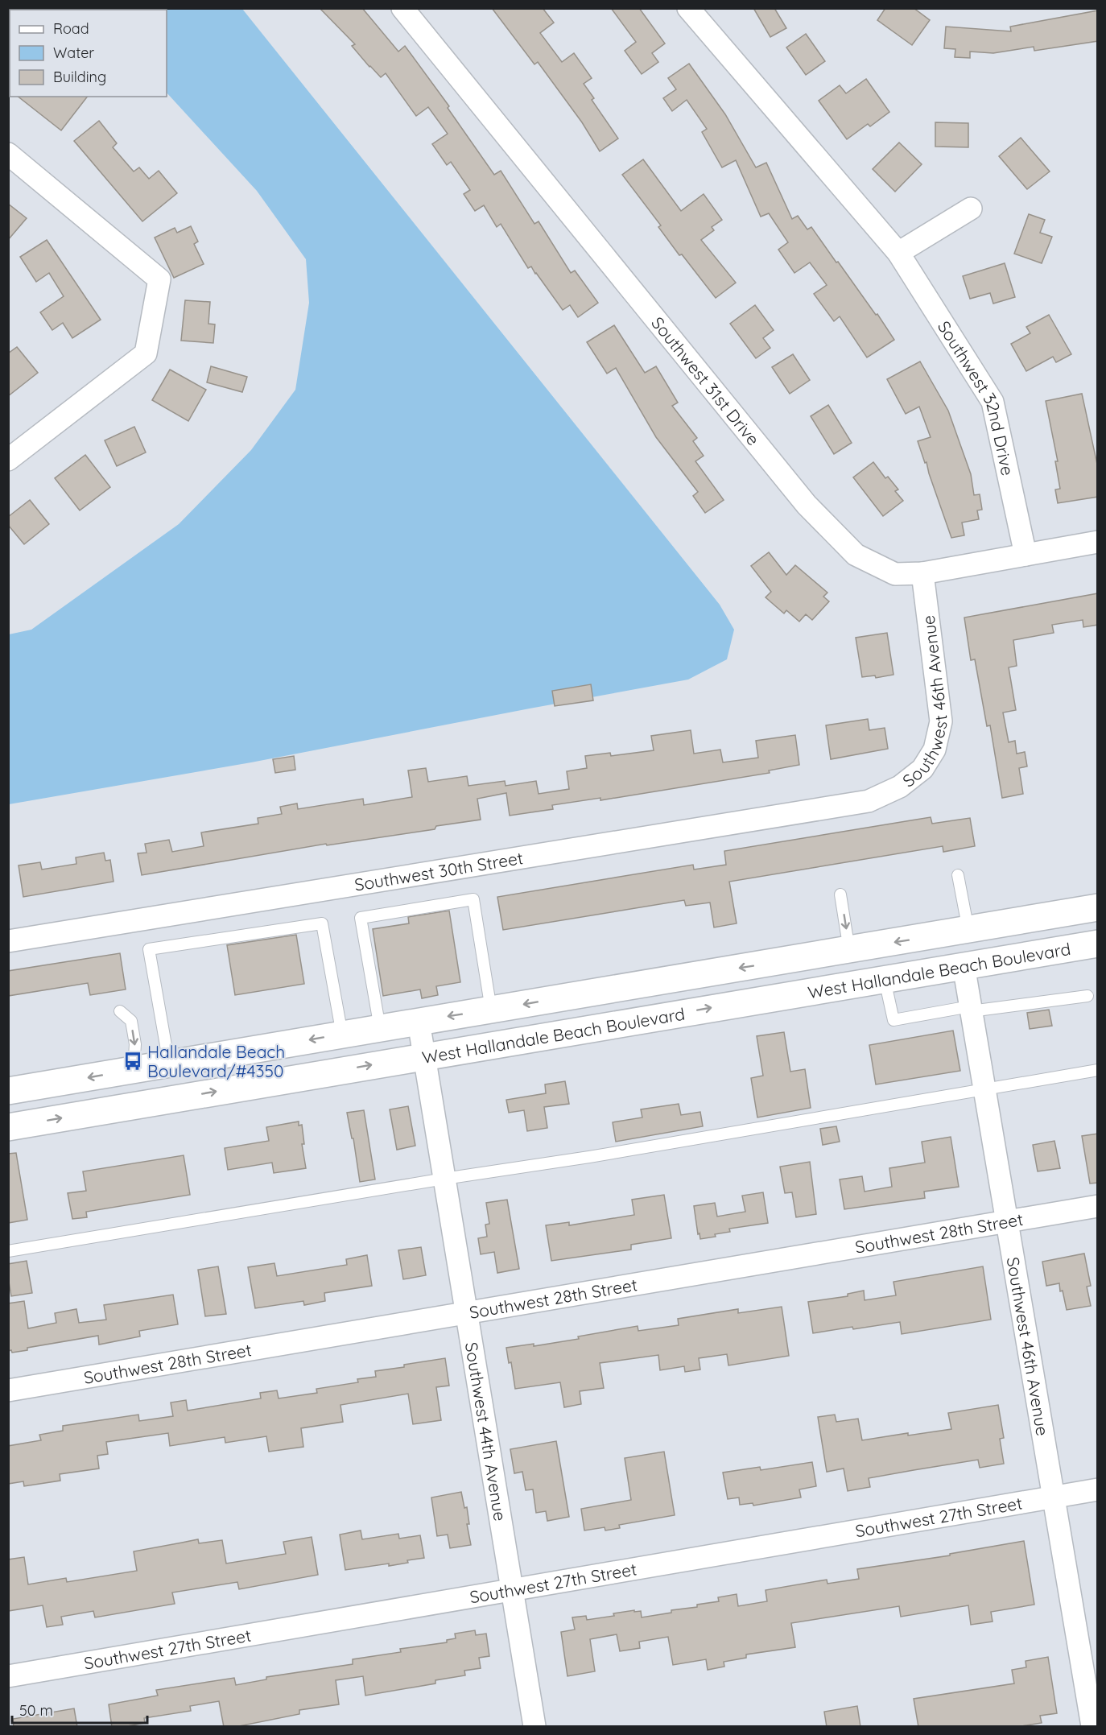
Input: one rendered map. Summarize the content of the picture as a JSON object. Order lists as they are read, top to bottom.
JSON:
{
  "streets": {
    "main road": ["West Hallandale Beach Boulevard"],
    "street": [
      "Southwest 31st Drive",
      "Southwest 32nd Drive",
      "Southwest 46th Avenue",
      "Southwest 30th Street",
      "Southwest 28th Street",
      "Southwest 44th Avenue",
      "Southwest 27th Street"
    ]
  },
  "crossings": [
    ["Southwest 31st Drive", "Southwest 32nd Drive"],
    ["Southwest 31st Drive", "Southwest 46th Avenue"],
    ["Southwest 46th Avenue", "Southwest 30th Street"],
    ["Southwest 46th Avenue", "West Hallandale Beach Boulevard"],
    ["Southwest 46th Avenue", "Southwest 28th Street"],
    ["Southwest 46th Avenue", "Southwest 27th Street"],
    ["West Hallandale Beach Boulevard", "Southwest 44th Avenue"],
    ["Southwest 28th Street", "Southwest 44th Avenue"],
    ["Southwest 44th Avenue", "Southwest 27th Street"]
  ],
  "places": {
    "bus stop": ["Hallandale Beach Boulevard/#4350"]
  },
  "legend": ["Road", "Water", "Building"],
  "scale_bar": "50 m"
}
